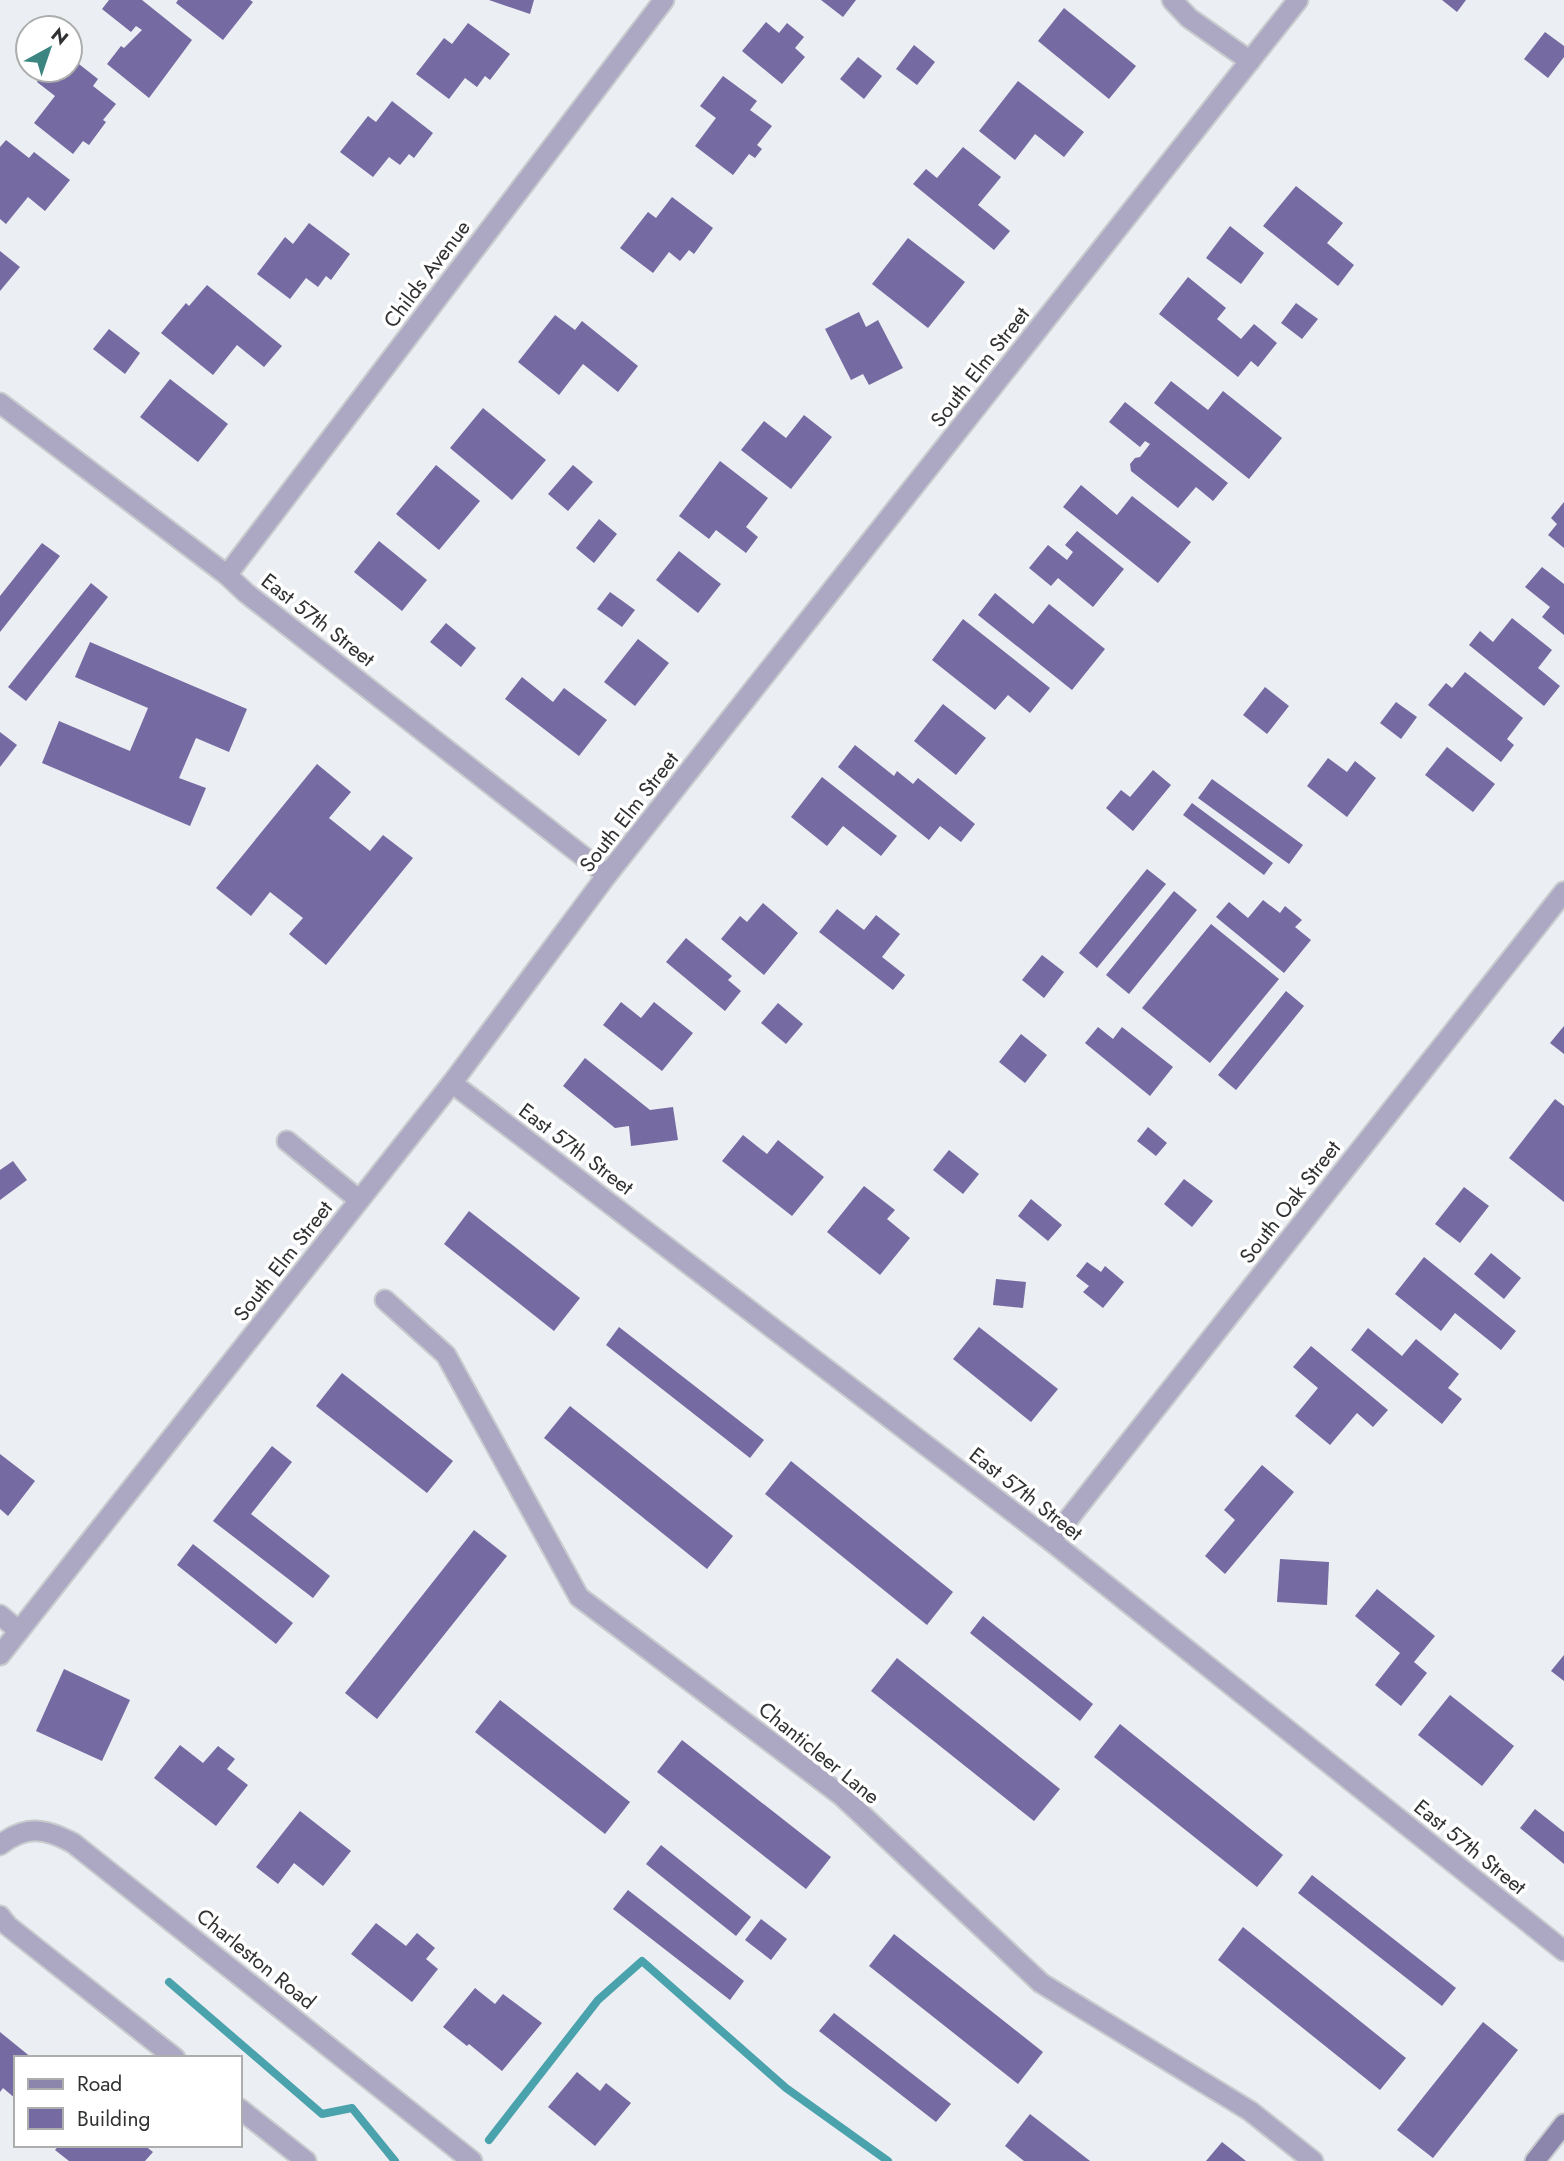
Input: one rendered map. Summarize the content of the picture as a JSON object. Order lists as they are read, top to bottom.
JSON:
{
  "streets": {
    "street": [
      "Childs Avenue",
      "South Elm Street",
      "East 57th Street",
      "South Oak Street",
      "Chanticleer Lane",
      "Charleston Road"
    ]
  },
  "crossings": [
    ["Childs Avenue", "East 57th Street"],
    ["South Elm Street", "East 57th Street"],
    ["East 57th Street", "South Oak Street"]
  ],
  "legend": ["Road", "Building"],
  "north": "top right"
}
